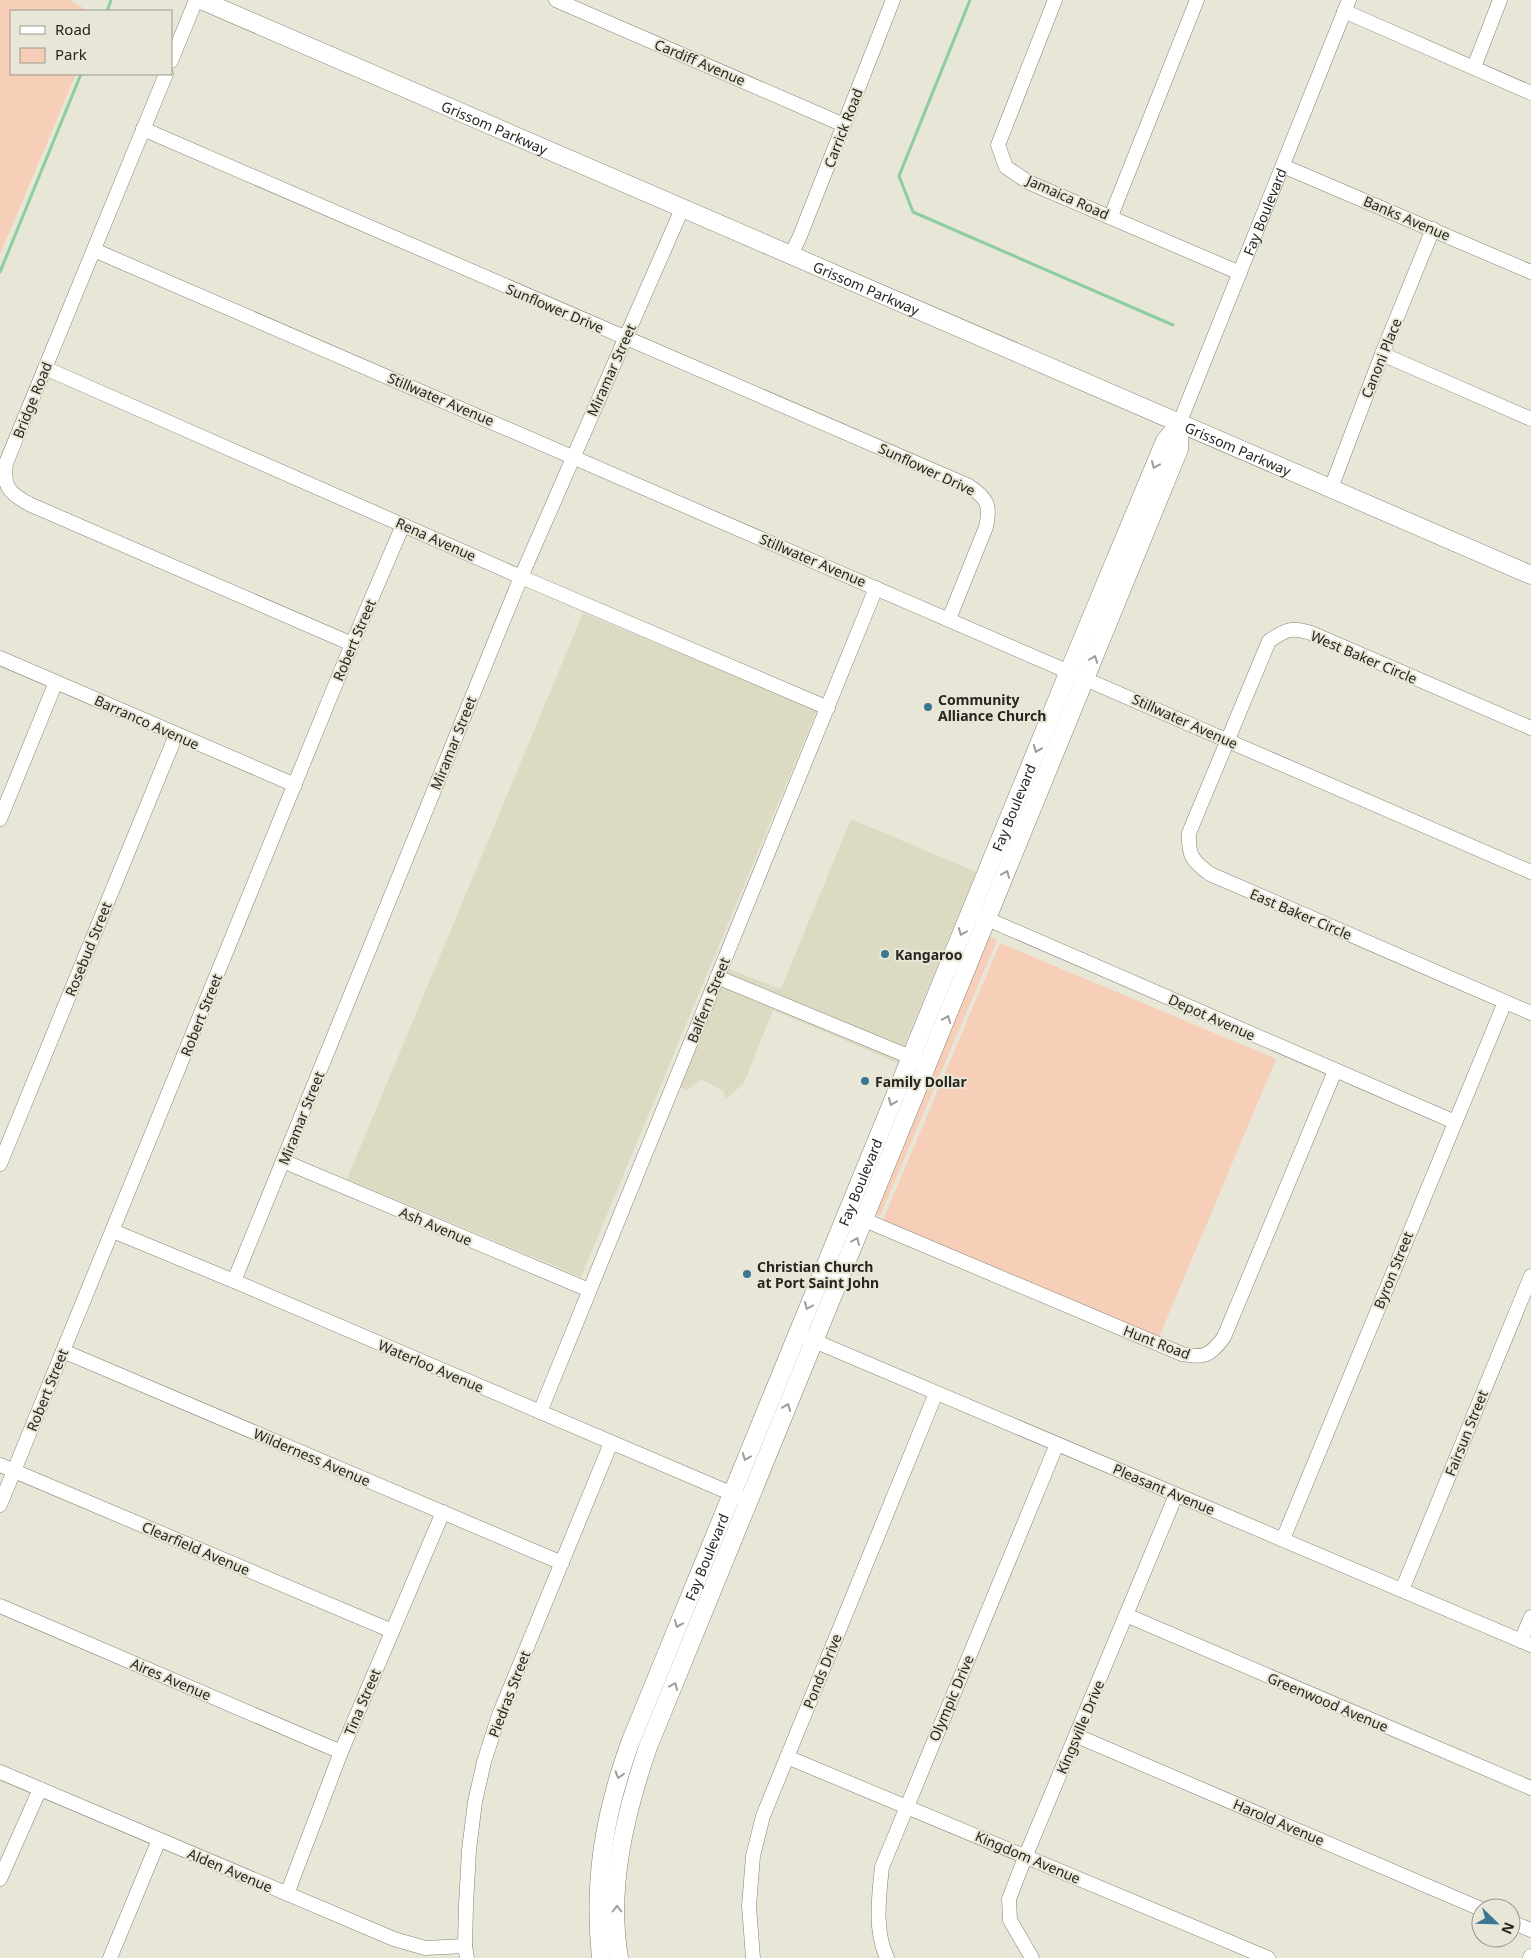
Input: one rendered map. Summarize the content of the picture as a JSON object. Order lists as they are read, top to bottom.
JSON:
{
  "streets": {
    "main road": ["Grissom Parkway", "Fay Boulevard"],
    "street": [
      "Cardiff Avenue",
      "Carrick Road",
      "Jamaica Road",
      "Banks Avenue",
      "Sunflower Drive",
      "Canoni Place",
      "Miramar Street",
      "Stillwater Avenue",
      "Bridge Road",
      "Rena Avenue",
      "Robert Street",
      "West Baker Circle",
      "Barranco Avenue",
      "East Baker Circle",
      "Rosebud Street",
      "Balfern Street",
      "Depot Avenue",
      "Ash Avenue",
      "Byron Street",
      "Hunt Road",
      "Waterloo Avenue",
      "Fairsun Street",
      "Wilderness Avenue",
      "Pleasant Avenue",
      "Clearfield Avenue",
      "Ponds Drive",
      "Aires Avenue",
      "Piedras Street",
      "Olympic Drive",
      "Tina Street",
      "Greenwood Avenue",
      "Kingsville Drive",
      "Harold Avenue",
      "Kingdom Avenue",
      "Alden Avenue"
    ]
  },
  "crossings": [
    ["Cardiff Avenue", "Carrick Road"],
    ["Grissom Parkway", "Carrick Road"],
    ["Grissom Parkway", "Fay Boulevard"],
    ["Grissom Parkway", "Canoni Place"],
    ["Grissom Parkway", "Miramar Street"],
    ["Jamaica Road", "Fay Boulevard"],
    ["Fay Boulevard", "Banks Avenue"],
    ["Fay Boulevard", "Stillwater Avenue"],
    ["Fay Boulevard", "Depot Avenue"],
    ["Fay Boulevard", "Hunt Road"],
    ["Fay Boulevard", "Waterloo Avenue"],
    ["Fay Boulevard", "Pleasant Avenue"],
    ["Banks Avenue", "Canoni Place"],
    ["Sunflower Drive", "Miramar Street"],
    ["Sunflower Drive", "Stillwater Avenue"],
    ["Sunflower Drive", "Bridge Road"],
    ["Miramar Street", "Stillwater Avenue"],
    ["Miramar Street", "Rena Avenue"],
    ["Miramar Street", "Ash Avenue"],
    ["Miramar Street", "Waterloo Avenue"],
    ["Stillwater Avenue", "Bridge Road"],
    ["Stillwater Avenue", "West Baker Circle"],
    ["Stillwater Avenue", "East Baker Circle"],
    ["Stillwater Avenue", "Balfern Street"],
    ["Bridge Road", "Rena Avenue"],
    ["Bridge Road", "Robert Street"],
    ["Rena Avenue", "Robert Street"],
    ["Rena Avenue", "Balfern Street"],
    ["Robert Street", "Barranco Avenue"],
    ["Robert Street", "Waterloo Avenue"],
    ["Robert Street", "Wilderness Avenue"],
    ["Robert Street", "Clearfield Avenue"],
    ["West Baker Circle", "East Baker Circle"],
    ["Barranco Avenue", "Rosebud Street"],
    ["East Baker Circle", "Byron Street"],
    ["Balfern Street", "Ash Avenue"],
    ["Balfern Street", "Waterloo Avenue"],
    ["Depot Avenue", "Byron Street"],
    ["Depot Avenue", "Hunt Road"],
    ["Byron Street", "Pleasant Avenue"],
    ["Waterloo Avenue", "Piedras Street"],
    ["Fairsun Street", "Pleasant Avenue"],
    ["Wilderness Avenue", "Piedras Street"],
    ["Wilderness Avenue", "Tina Street"],
    ["Pleasant Avenue", "Ponds Drive"],
    ["Pleasant Avenue", "Olympic Drive"],
    ["Pleasant Avenue", "Kingsville Drive"],
    ["Clearfield Avenue", "Tina Street"],
    ["Ponds Drive", "Kingdom Avenue"],
    ["Aires Avenue", "Tina Street"],
    ["Piedras Street", "Alden Avenue"],
    ["Olympic Drive", "Kingdom Avenue"],
    ["Tina Street", "Alden Avenue"],
    ["Greenwood Avenue", "Kingsville Drive"],
    ["Kingsville Drive", "Harold Avenue"],
    ["Kingsville Drive", "Kingdom Avenue"]
  ],
  "places": [
    "Community Alliance Church",
    "Kangaroo",
    "Family Dollar",
    "Christian Church at Port Saint John"
  ],
  "legend": ["Road", "Park"],
  "north": "bottom right"
}
